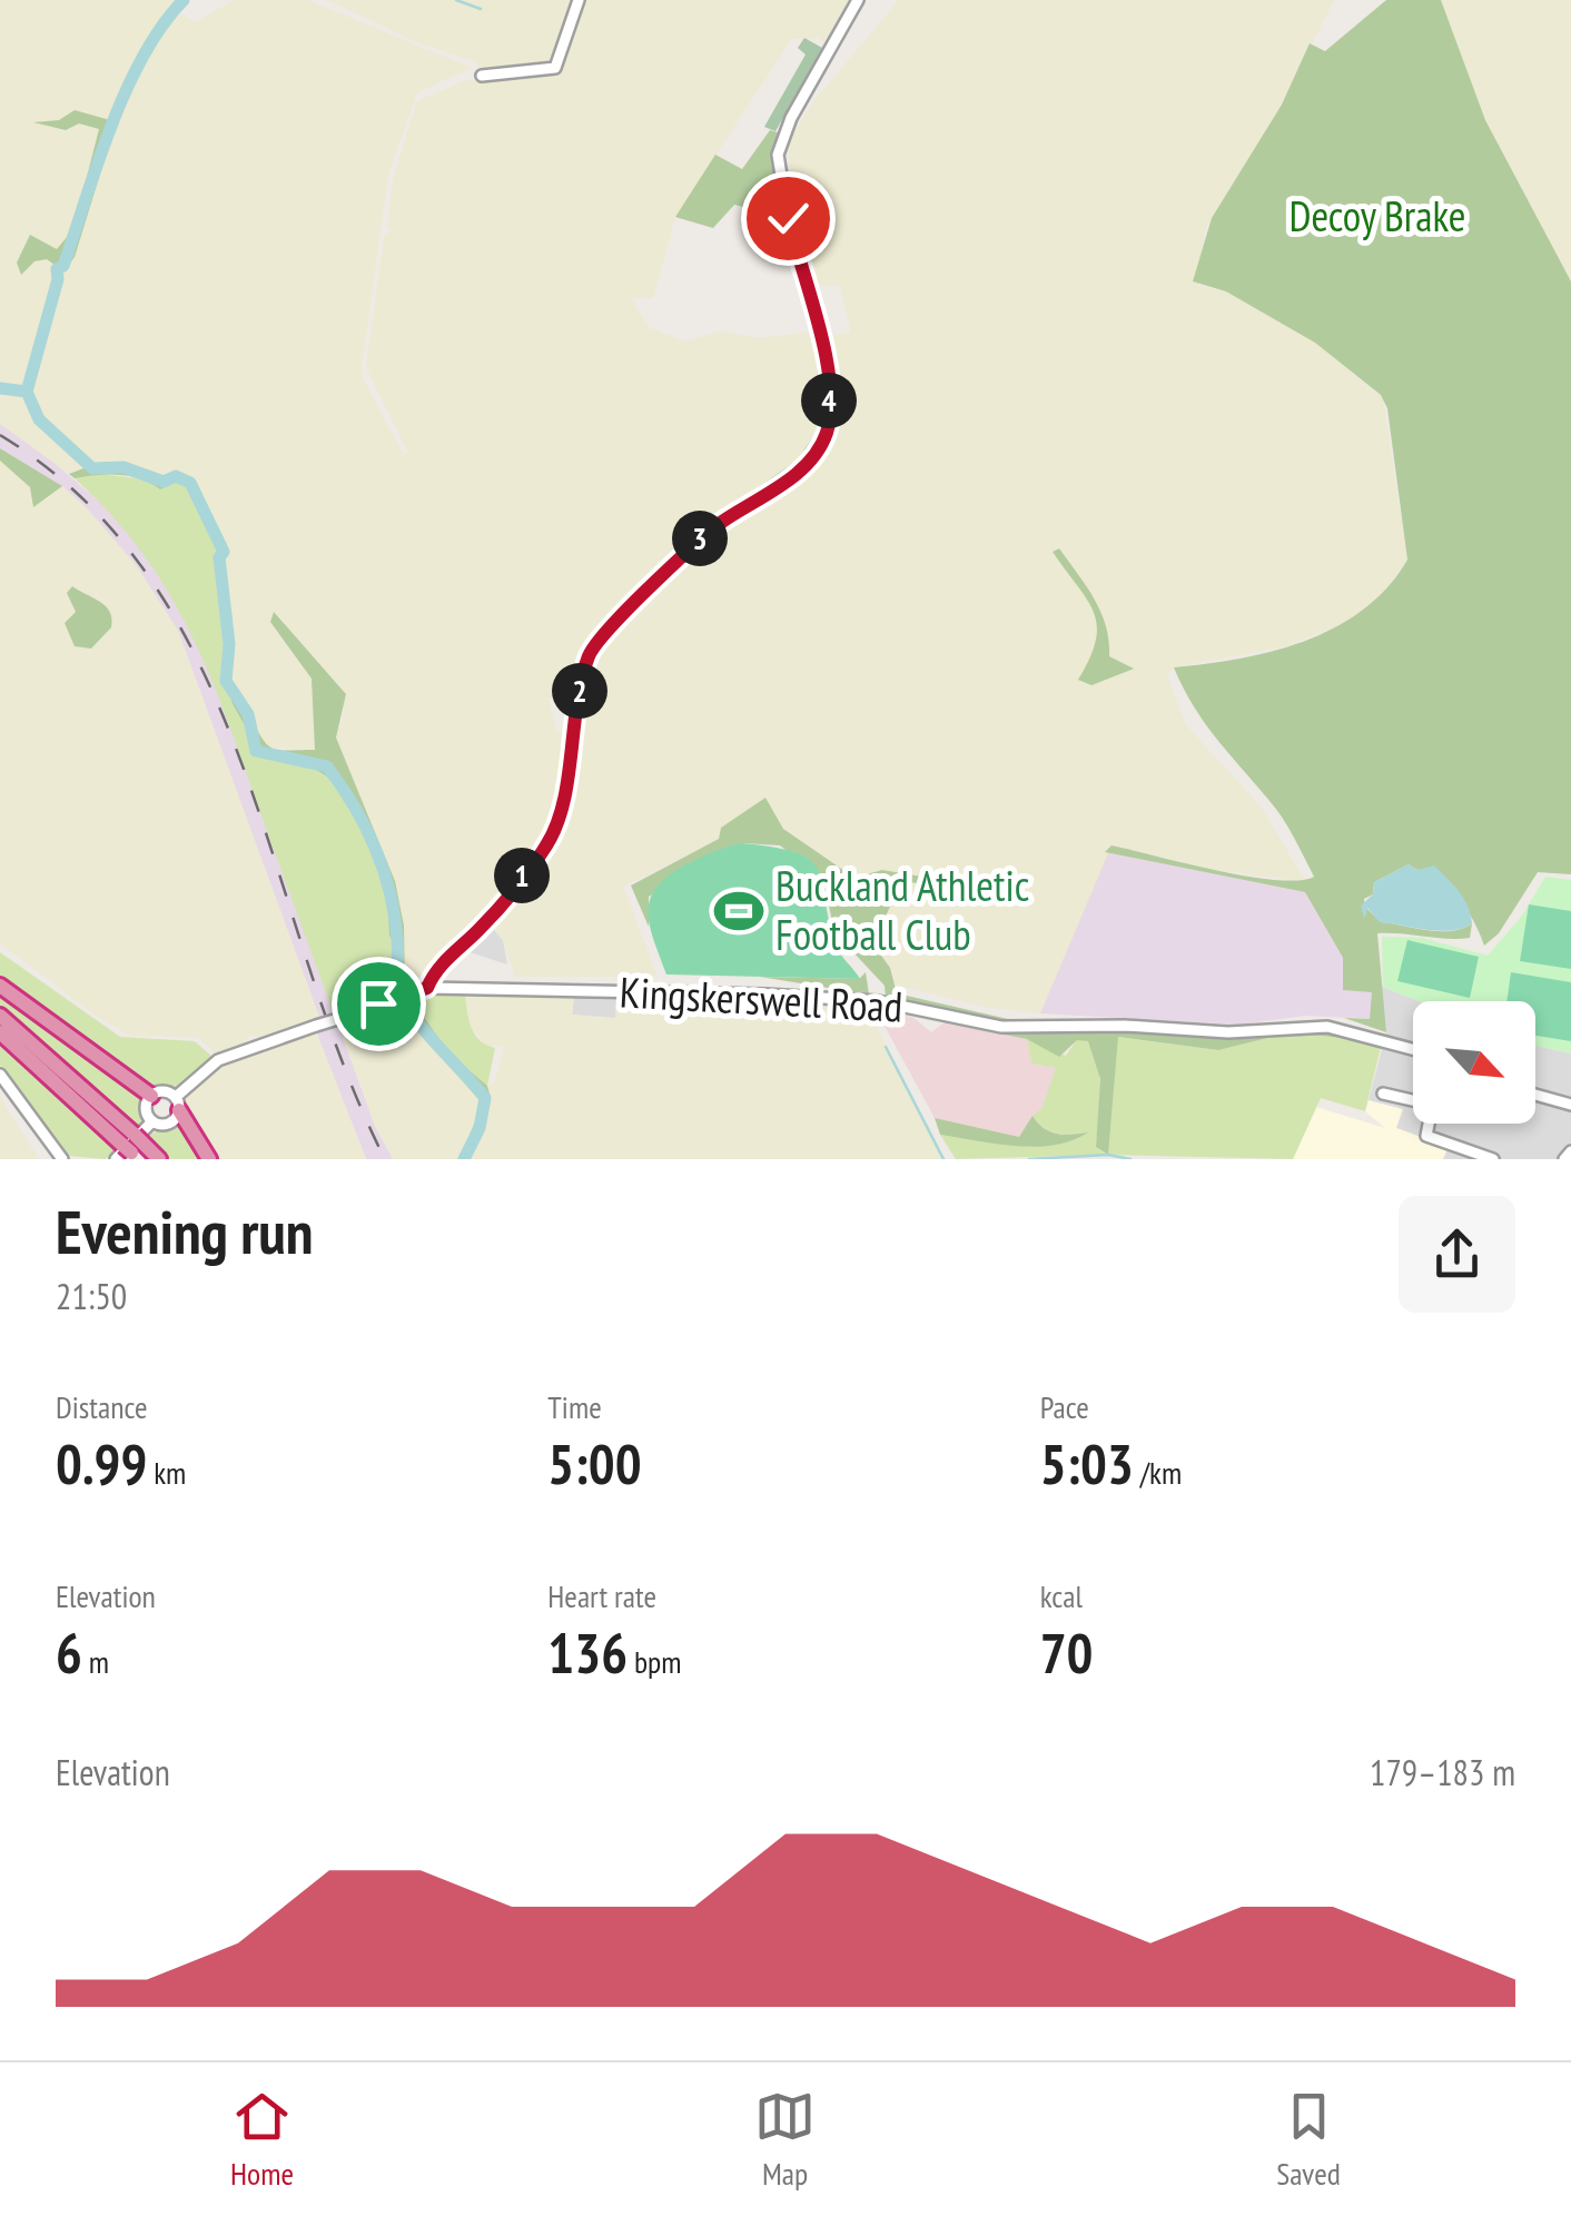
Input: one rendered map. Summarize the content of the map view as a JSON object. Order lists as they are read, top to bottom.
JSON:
{
  "streets": {
    "street": ["Kingskerswell Road"]
  },
  "parks": ["Decoy Brake"],
  "places": {
    "sports": ["Buckland Athletic Football Club"]
  },
  "north": "bottom right",
  "page": {
    "pins": [
      "4",
      "3",
      "2",
      "1"
    ],
    "heading": ["Evening run", "21:50"],
    "stats": [
      ["Distance", "0.99 km"],
      ["Time", "5:00"],
      ["Pace", "5:03 /km"],
      ["Elevation", "6 m"],
      ["Heart rate", "136 bpm"],
      ["kcal", "70"]
    ],
    "chart": ["Elevation", "179–183 m"],
    "tabs": ["Home", "Map", "Saved"]
  }
}
